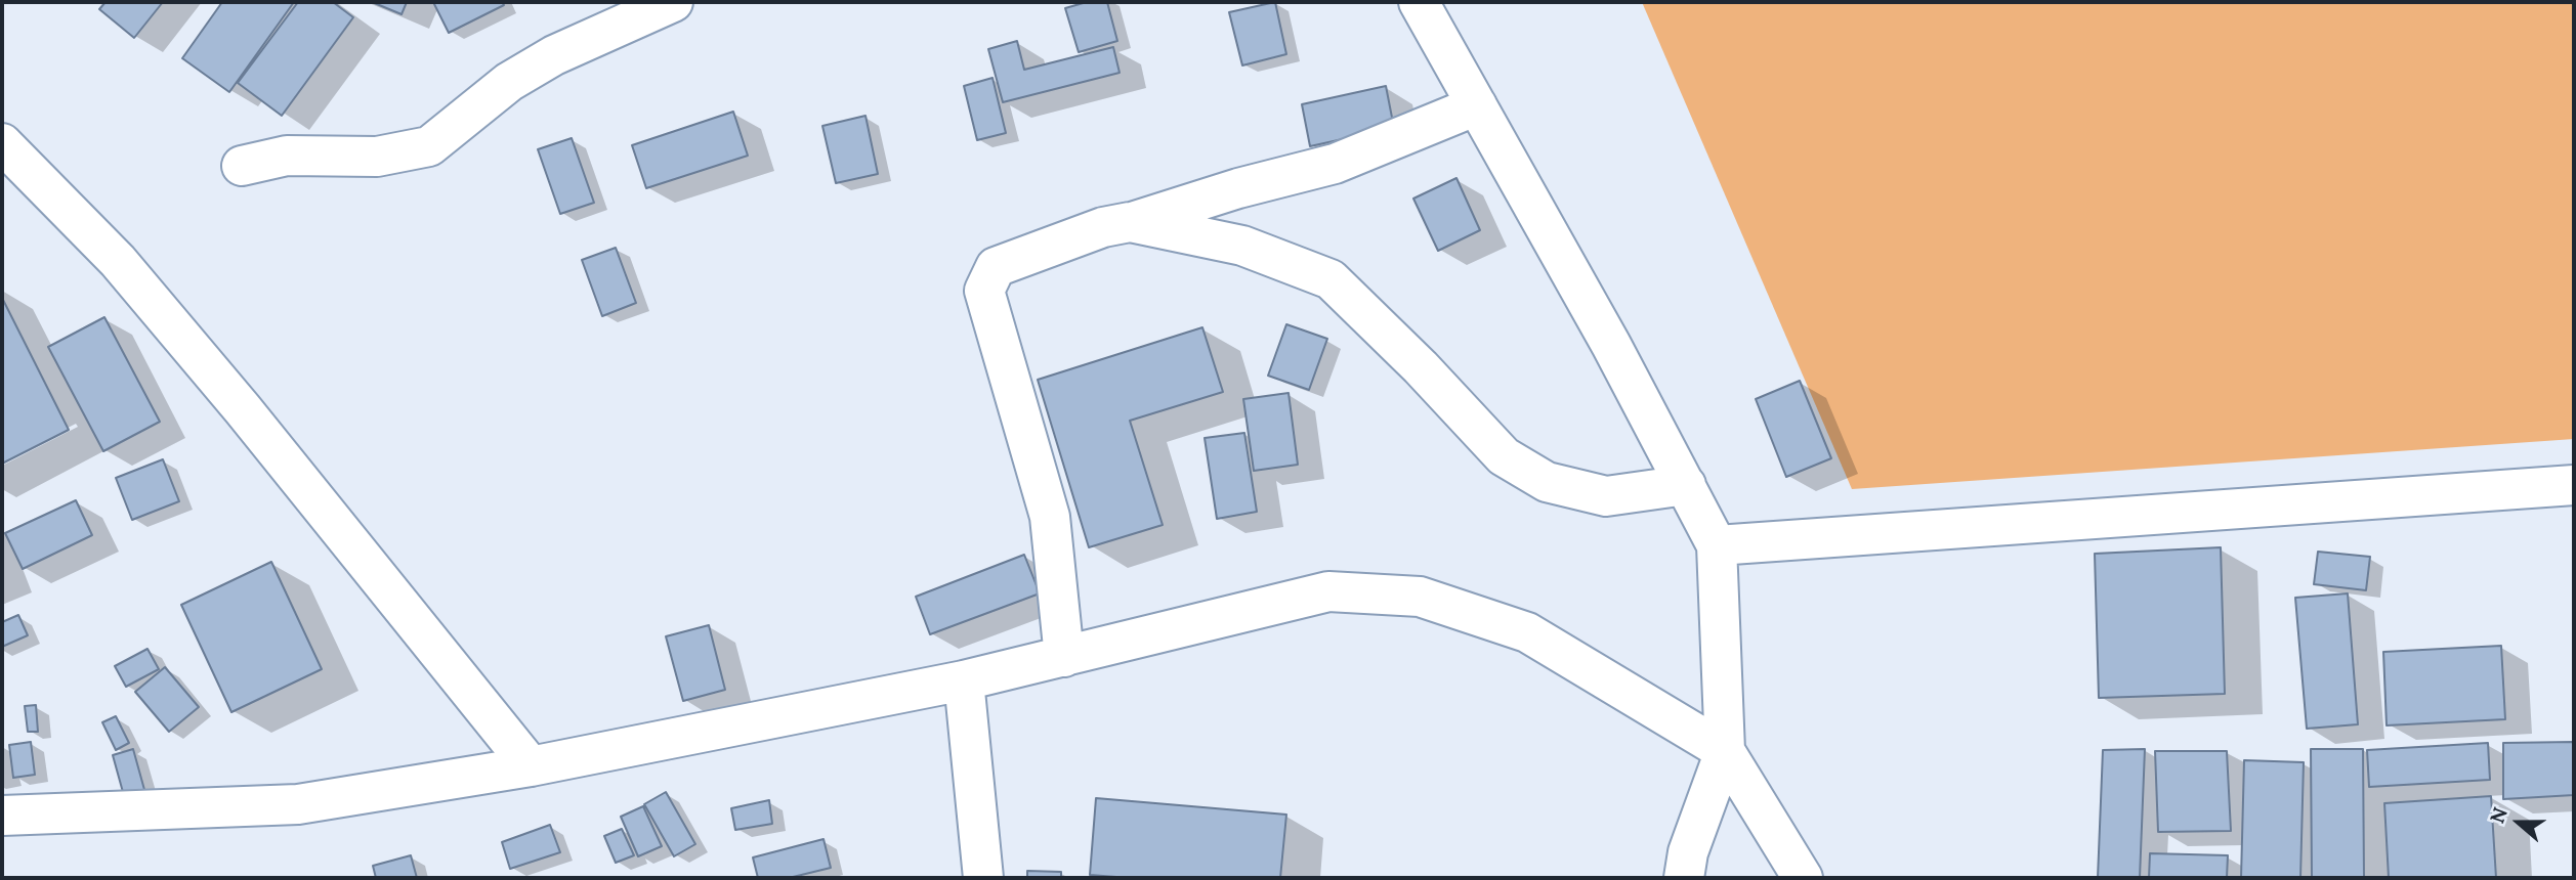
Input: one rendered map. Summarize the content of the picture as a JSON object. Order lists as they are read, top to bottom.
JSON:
{
  "north": "left"
}
